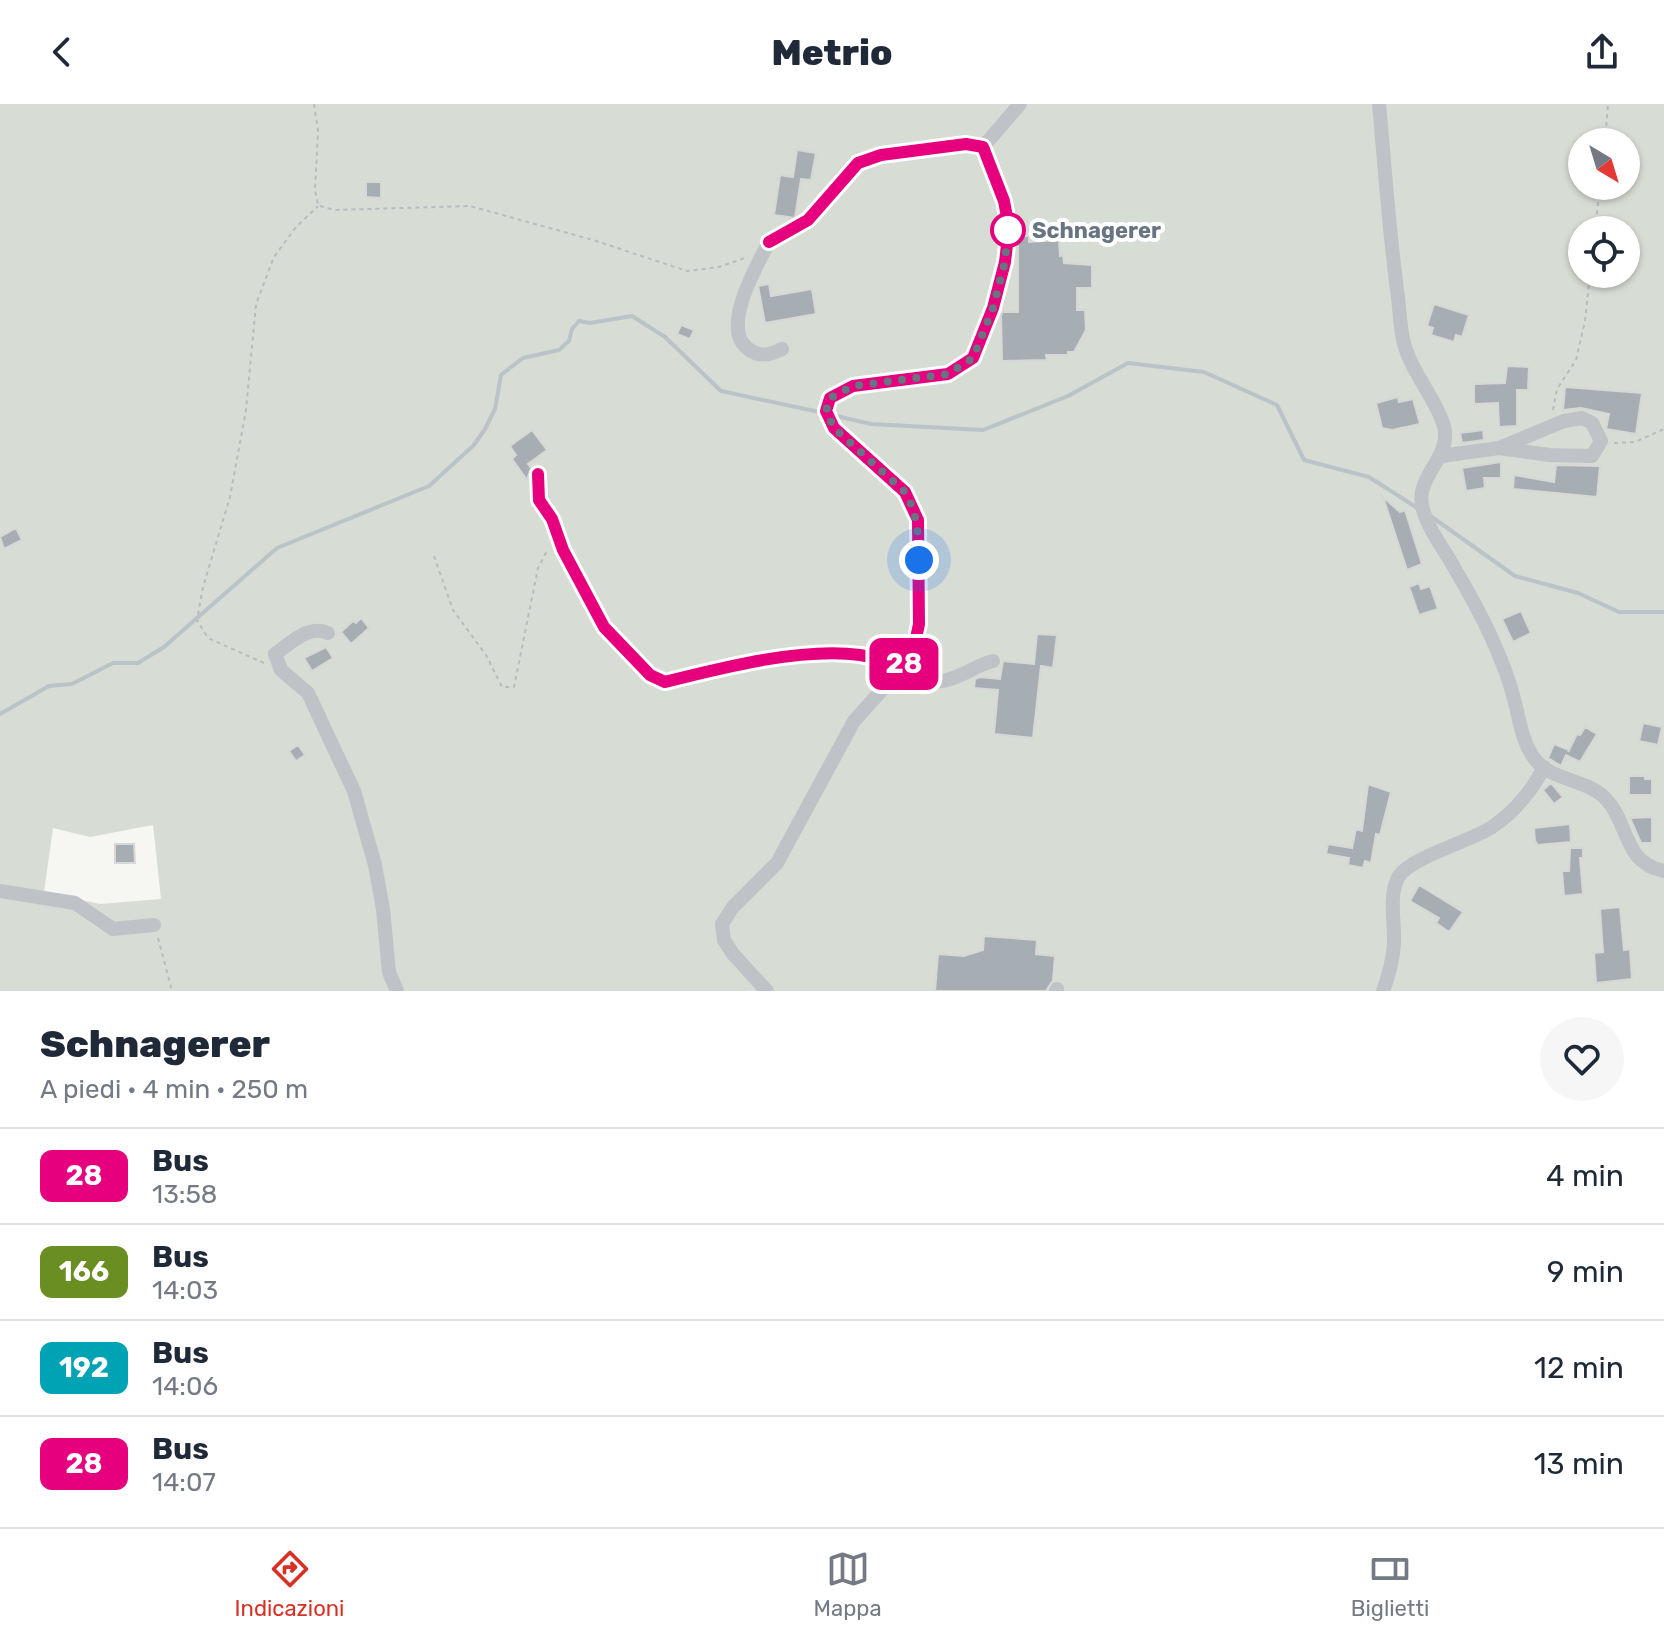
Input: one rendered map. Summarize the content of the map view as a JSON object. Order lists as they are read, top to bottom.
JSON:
{
  "places": ["Schnagerer"],
  "lines": ["bus line 28"],
  "north": "bottom right",
  "page": {
    "header": "Metrio",
    "on_map": "28",
    "heading": ["Schnagerer", "A piedi · 4 min · 250 m"],
    "list": [
      {
        "mark": "28",
        "name": "Bus",
        "note": "13:58",
        "value": "4 min"
      },
      {
        "mark": "166",
        "name": "Bus",
        "note": "14:03",
        "value": "9 min"
      },
      {
        "mark": "192",
        "name": "Bus",
        "note": "14:06",
        "value": "12 min"
      },
      {
        "mark": "28",
        "name": "Bus",
        "note": "14:07",
        "value": "13 min"
      }
    ],
    "tabs": ["Indicazioni", "Mappa", "Biglietti"]
  }
}
